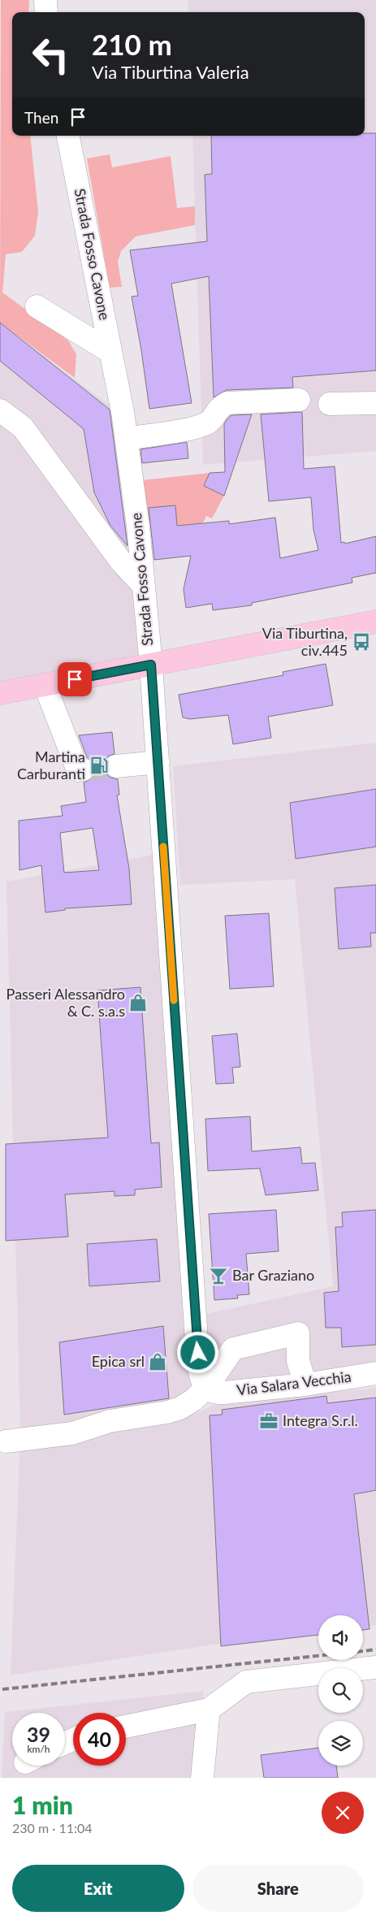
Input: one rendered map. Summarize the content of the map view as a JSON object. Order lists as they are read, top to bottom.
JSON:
{
  "streets": {
    "street": ["Strada Fosso Cavone", "Via Salara Vecchia"]
  },
  "crossings": [
    ["Strada Fosso Cavone", "Via Salara Vecchia"]
  ],
  "places": {
    "bus stop": ["Via Tiburtina, civ.445"],
    "fuel station": ["Martina Carburanti"],
    "shop": ["Passeri Alessandro & C. s.a.s", "Epica srl"],
    "bar": ["Bar Graziano"],
    "office": ["Integra S.r.l."]
  },
  "page": {
    "turn": ["210 m", "Via Tiburtina Valeria"],
    "then": "Then",
    "speed": "39 km/h",
    "limit": "40",
    "heading": ["1 min", "230 m · 11:04"],
    "buttons": ["Exit", "Share"]
  }
}
